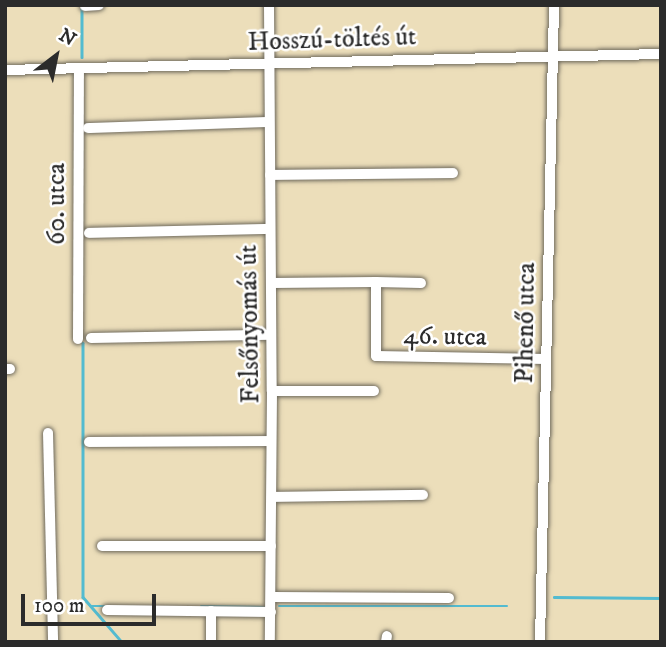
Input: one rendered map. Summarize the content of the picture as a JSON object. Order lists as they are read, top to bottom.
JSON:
{
  "streets": {
    "street": [
      "Hosszú-töltés út",
      "60. utca",
      "Pihenő utca",
      "Felsőnyomás út",
      "46. utca"
    ]
  },
  "crossings": [
    ["Hosszú-töltés út", "60. utca"],
    ["Hosszú-töltés út", "Pihenő utca"],
    ["Hosszú-töltés út", "Felsőnyomás út"],
    ["Pihenő utca", "46. utca"],
    ["Felsőnyomás út", "46. utca"]
  ],
  "scale_bar": "100 m",
  "north": "top right"
}
